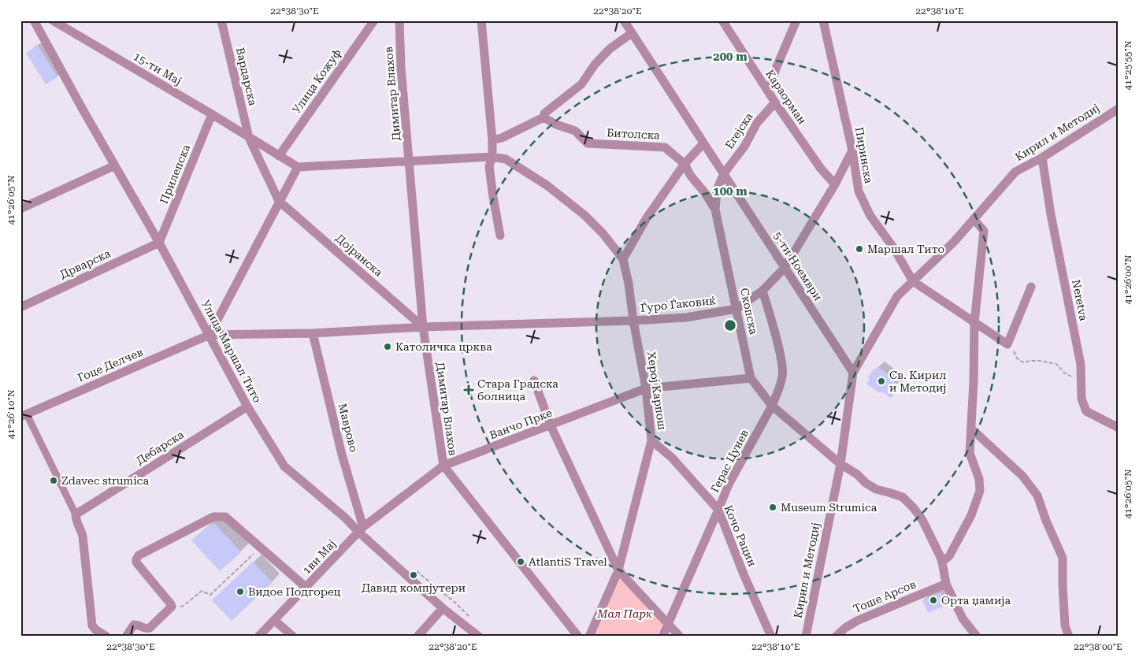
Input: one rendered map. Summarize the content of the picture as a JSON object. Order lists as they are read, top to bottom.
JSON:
{
  "streets": {
    "street": [
      "15-ти Мај",
      "Вардарска",
      "Улица Кожуф",
      "Димитар Влахов",
      "Караорман",
      "Егејска",
      "Кирил и Методиј",
      "Битолска",
      "Пиринска",
      "Прилепска",
      "Дојранска",
      "Дрварска",
      "5-ти Ноември",
      "Neretva",
      "Ѓуро Ѓаковиќ",
      "Скопска",
      "Улица Маршал Тито",
      "Гоце Делчев",
      "Херој Карпош",
      "Ванчо Прке",
      "Маврово",
      "Дебарска",
      "Герас Цунев",
      "Кочо Рацин",
      "1ви Мај",
      "Тоше Арсов"
    ]
  },
  "crossings": [
    ["15-ти Мај", "Вардарска"],
    ["15-ти Мај", "Улица Кожуф"],
    ["15-ти Мај", "Прилепска"],
    ["Вардарска", "Дојранска"],
    ["Димитар Влахов", "Дојранска"],
    ["Димитар Влахов", "Ѓуро Ѓаковиќ"],
    ["Димитар Влахов", "Ванчо Прке"],
    ["Караорман", "Егејска"],
    ["Караорман", "Ѓуро Ѓаковиќ"],
    ["Егејска", "5-ти Ноември"],
    ["Егејска", "Скопска"],
    ["Кирил и Методиј", "Пиринска"],
    ["Кирил и Методиј", "5-ти Ноември"],
    ["Кирил и Методиј", "Neretva"],
    ["Кирил и Методиј", "Скопска"],
    ["Битолска", "Скопска"],
    ["Пиринска", "Ѓуро Ѓаковиќ"],
    ["Прилепска", "Дрварска"],
    ["Прилепска", "Улица Маршал Тито"],
    ["Дојранска", "Ѓуро Ѓаковиќ"],
    ["Дрварска", "Улица Маршал Тито"],
    ["5-ти Ноември", "Ѓуро Ѓаковиќ"],
    ["Ѓуро Ѓаковиќ", "Скопска"],
    ["Ѓуро Ѓаковиќ", "Улица Маршал Тито"],
    ["Ѓуро Ѓаковиќ", "Гоце Делчев"],
    ["Ѓуро Ѓаковиќ", "Херој Карпош"],
    ["Ѓуро Ѓаковиќ", "Маврово"],
    ["Ѓуро Ѓаковиќ", "Герас Цунев"],
    ["Скопска", "Ванчо Прке"],
    ["Скопска", "Герас Цунев"],
    ["Скопска", "Тоше Арсов"],
    ["Улица Маршал Тито", "Гоце Делчев"],
    ["Улица Маршал Тито", "Ванчо Прке"],
    ["Улица Маршал Тито", "Маврово"],
    ["Улица Маршал Тито", "Дебарска"],
    ["Улица Маршал Тито", "1ви Мај"],
    ["Херој Карпош", "Ванчо Прке"],
    ["Херој Карпош", "Кочо Рацин"],
    ["Ванчо Прке", "Маврово"],
    ["Ванчо Прке", "1ви Мај"],
    ["Маврово", "1ви Мај"],
    ["Герас Цунев", "Кочо Рацин"]
  ],
  "parks": ["Мал Парк"],
  "places": {
    "other": [
      "Маршал Тито",
      "Католичка црква",
      "Св. Кирил и Методиј",
      "Zdavec strumica",
      "Museum Strumica",
      "AtlantiS Travel",
      "Давид компјутери",
      "Видое Подгорец",
      "Орта џамија"
    ],
    "health": ["Стара Градска болница"]
  },
  "coordinates": [
    "22°38'30\"E",
    "22°38'20\"E",
    "22°38'10\"E",
    "41°25'55\"N",
    "41°26'05\"N",
    "41°26'00\"N",
    "41°26'10\"N",
    "22°38'00\"E"
  ],
  "rings": ["200 m", "100 m"]
}
